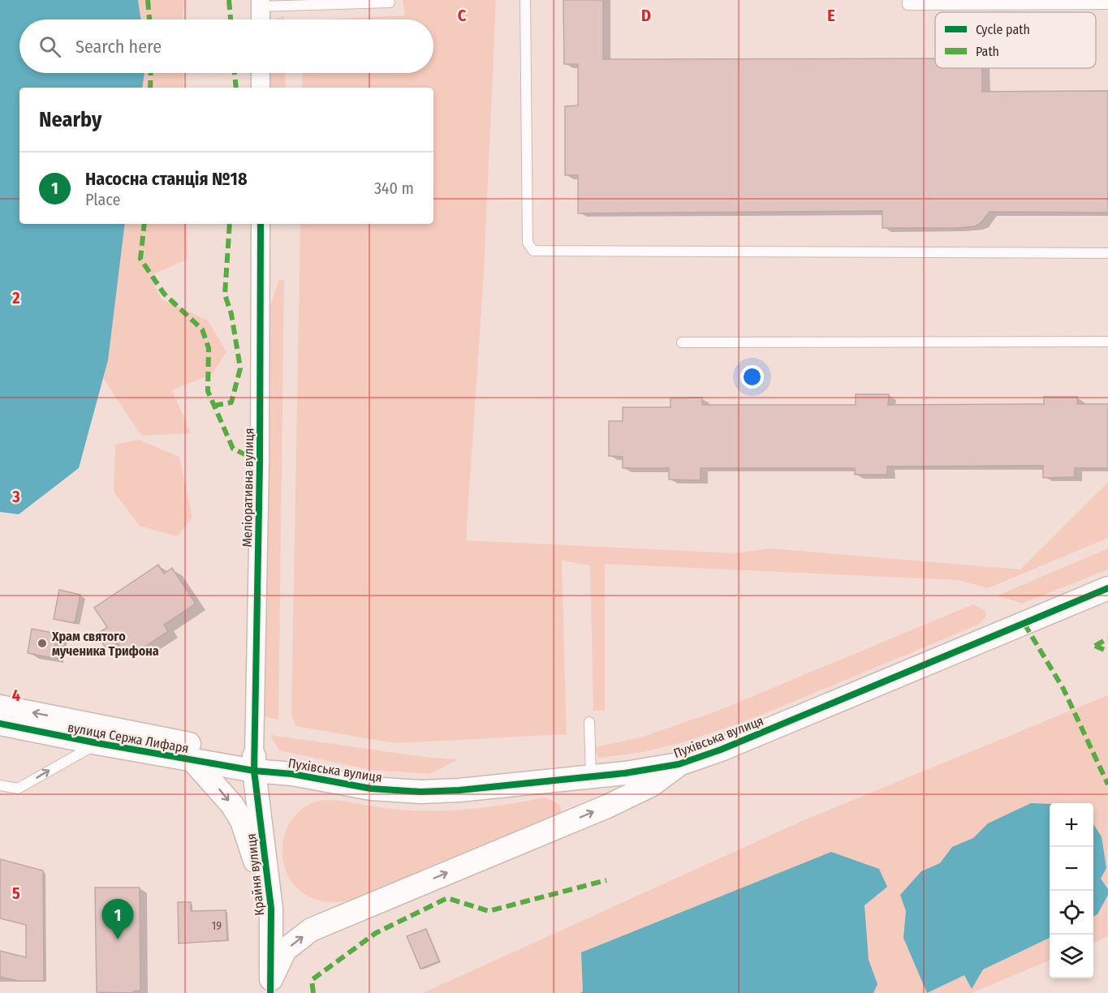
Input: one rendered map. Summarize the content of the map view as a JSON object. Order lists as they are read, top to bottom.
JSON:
{
  "streets": {
    "street": [
      "Меліоративна вулиця",
      "Пухівська вулиця",
      "вулиця Сержа Лифаря",
      "Крайня вулиця"
    ]
  },
  "crossings": [
    ["Меліоративна вулиця", "Пухівська вулиця"],
    ["Меліоративна вулиця", "вулиця Сержа Лифаря"],
    ["Меліоративна вулиця", "Крайня вулиця"],
    ["Пухівська вулиця", "вулиця Сержа Лифаря"],
    ["Пухівська вулиця", "Крайня вулиця"],
    ["вулиця Сержа Лифаря", "Крайня вулиця"]
  ],
  "places": ["Храм святого мученика Трифона"],
  "house_numbers": ["19"],
  "legend": ["Cycle path", "Path"],
  "page": {
    "search": "Search here",
    "heading": "Nearby",
    "list": [
      {
        "mark": "1",
        "name": "Насосна станція №18",
        "note": "Place",
        "value": "340 m"
      }
    ],
    "map_buttons": ["+", "−"],
    "pins": "1"
  },
  "grid": {
    "columns": ["C", "D", "E"],
    "rows": [
      "2",
      "3",
      "4",
      "5"
    ]
  }
}
